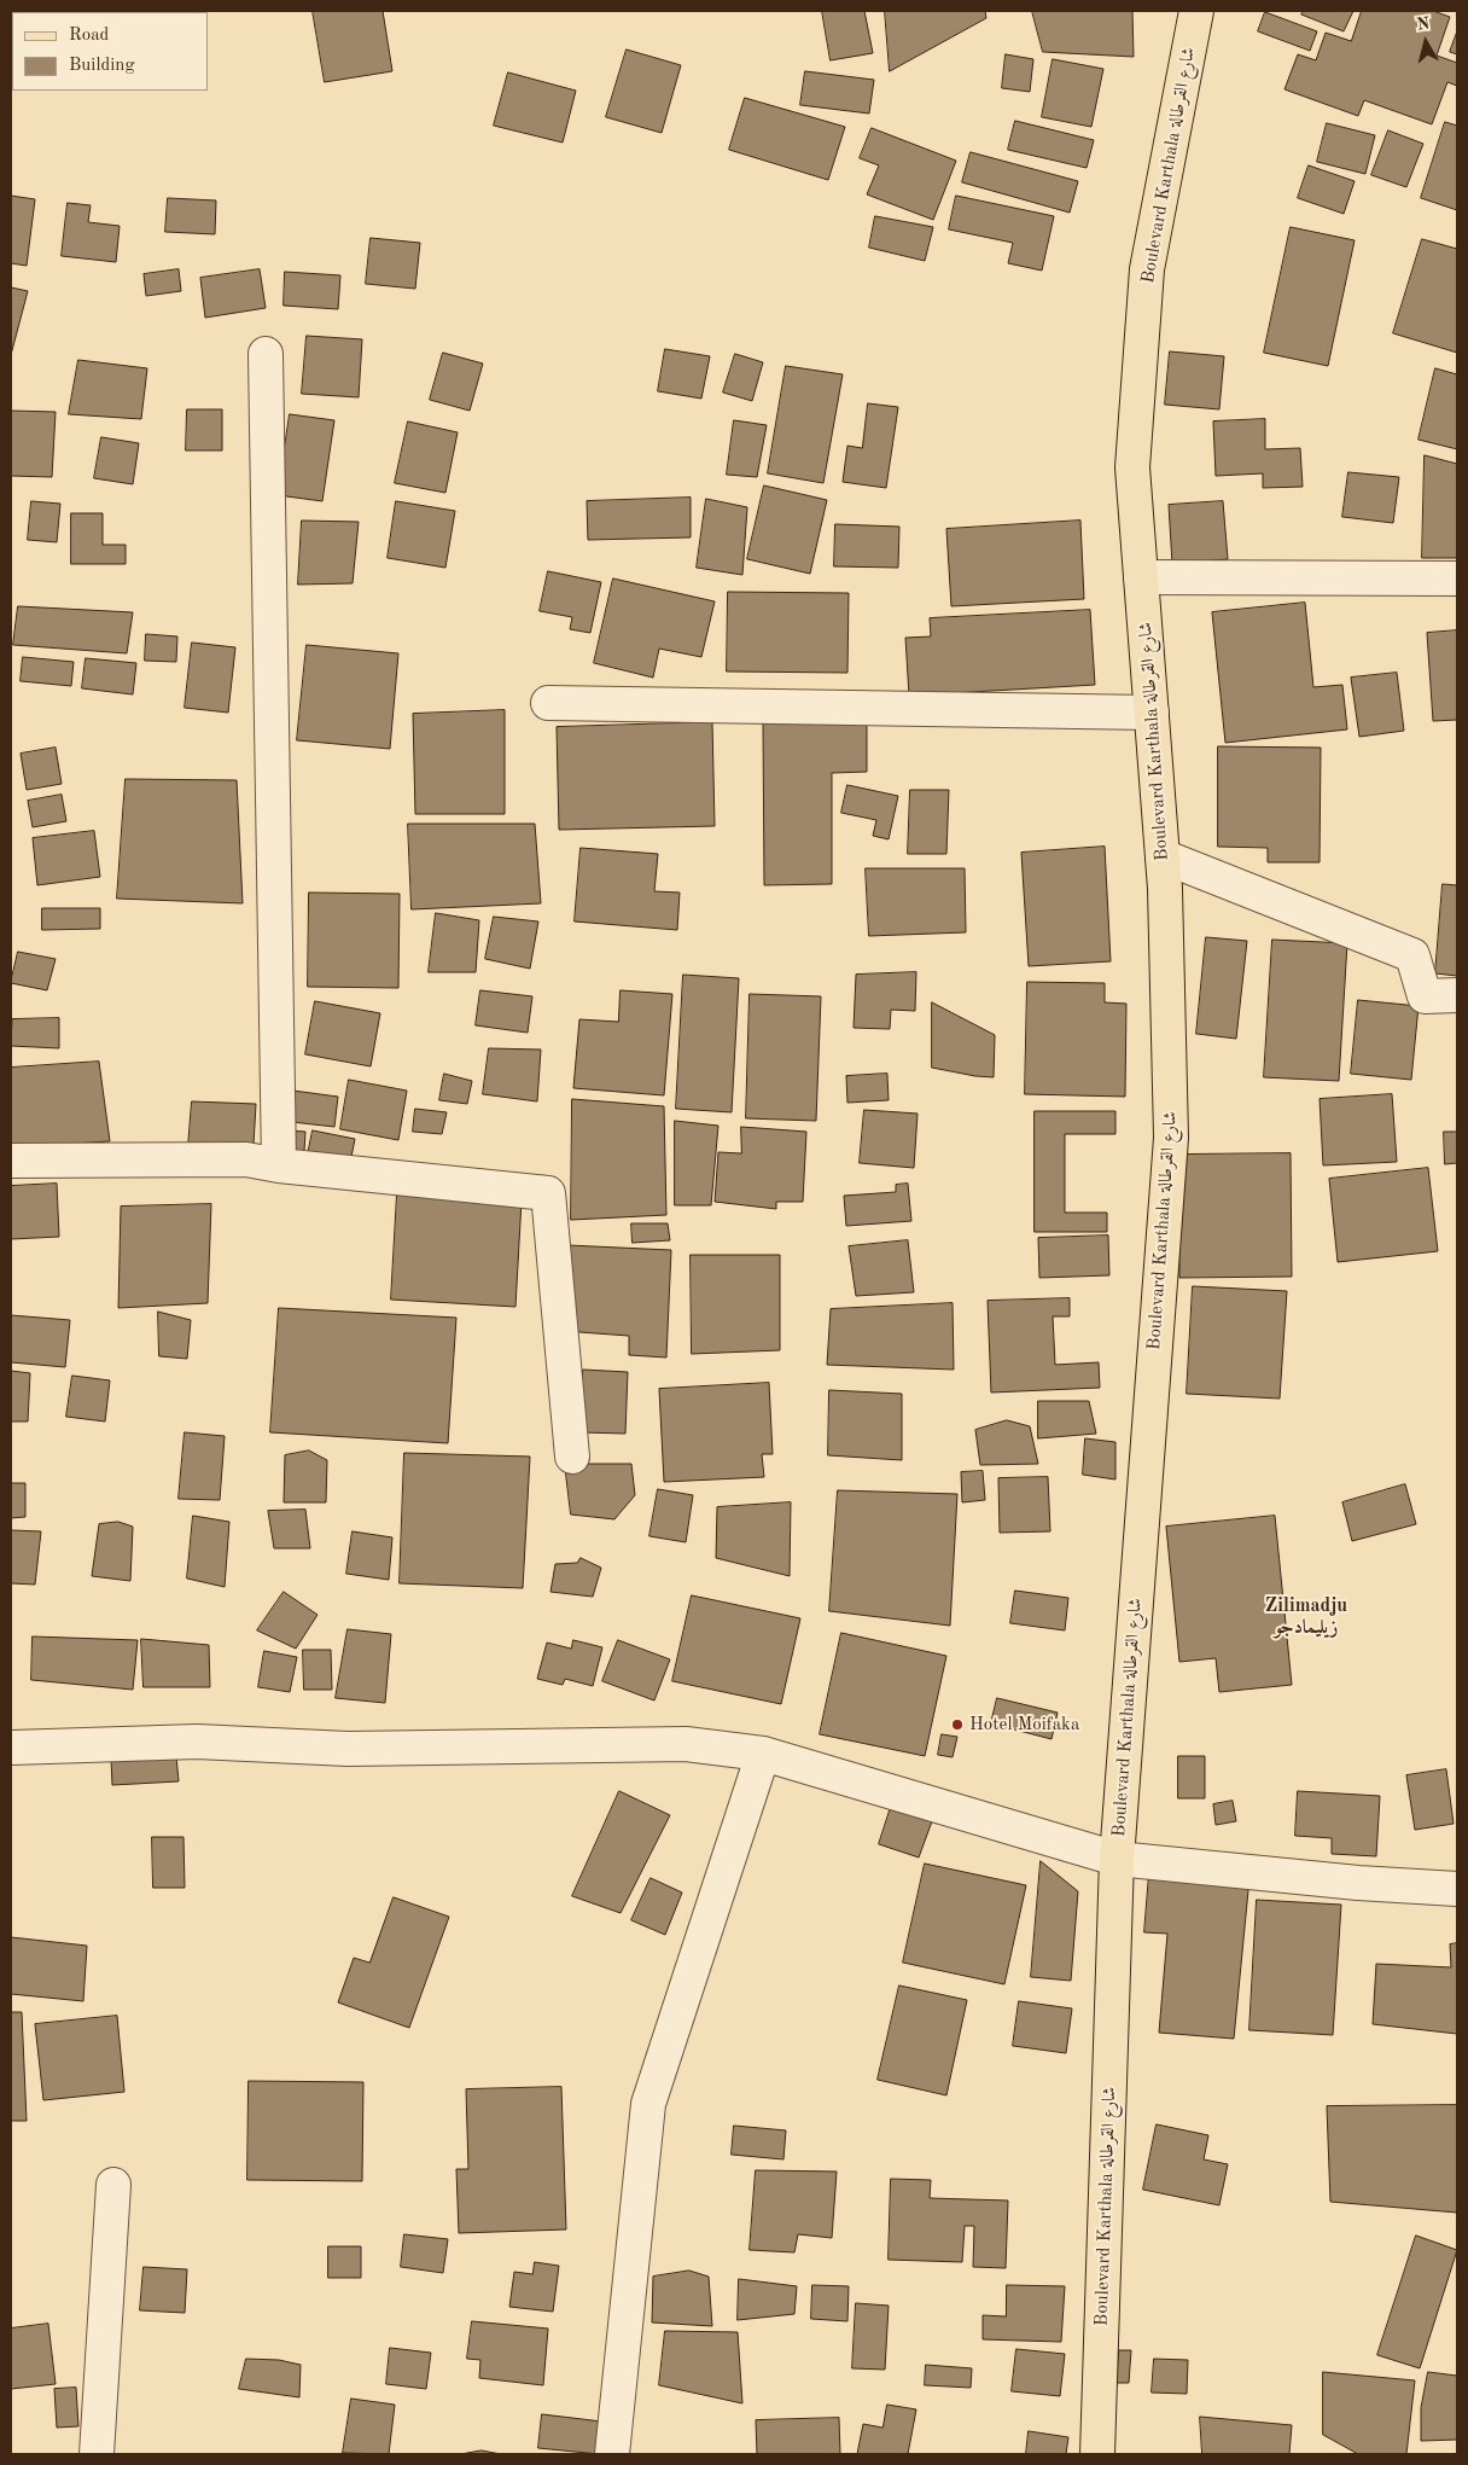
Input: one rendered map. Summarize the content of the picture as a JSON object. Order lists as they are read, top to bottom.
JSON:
{
  "streets": {
    "main road": ["Boulevard Karthala شارع القرطالة"]
  },
  "districts": ["Zilimadju زيليمادجو"],
  "places": ["Hotel Moifaka"],
  "legend": ["Road", "Building"],
  "north": "top"
}
